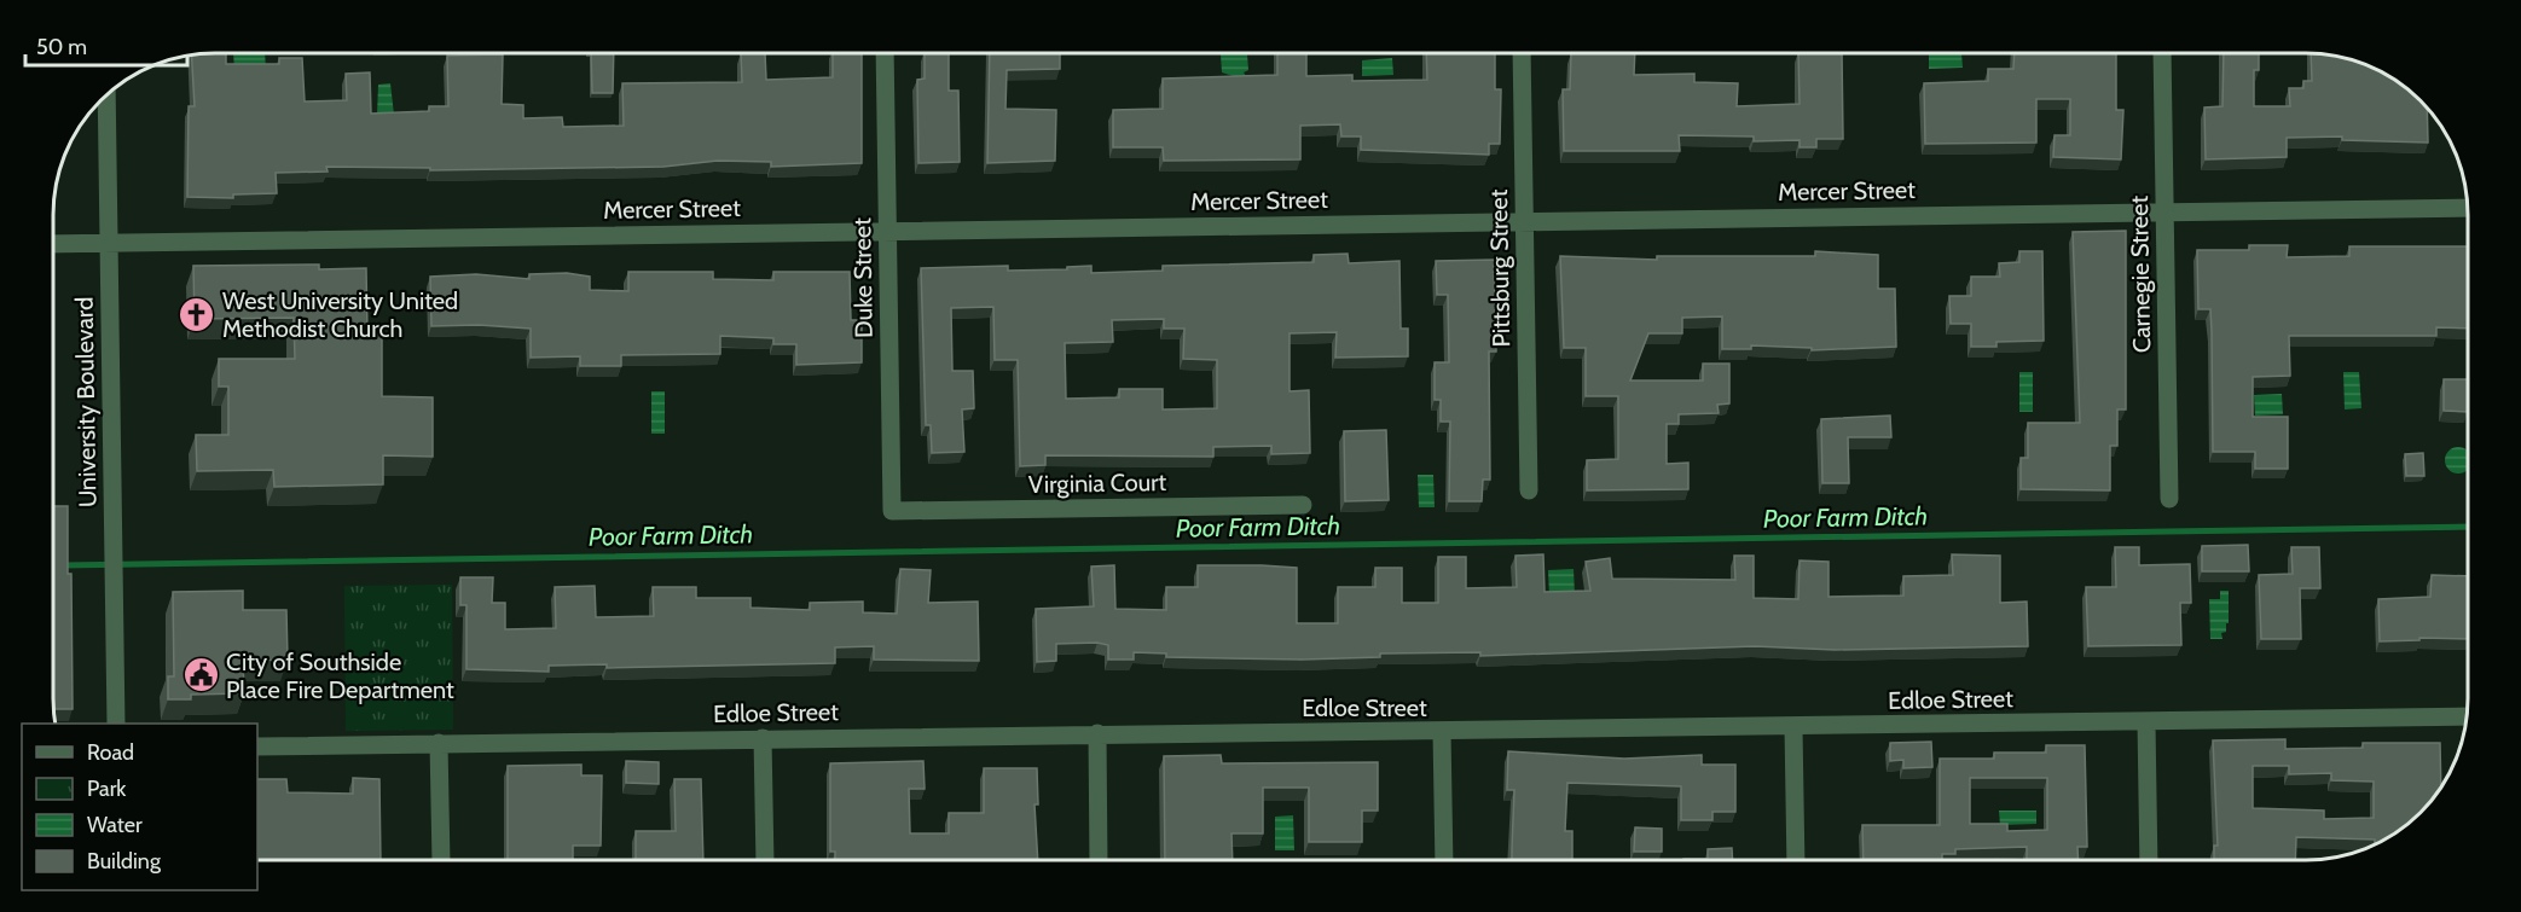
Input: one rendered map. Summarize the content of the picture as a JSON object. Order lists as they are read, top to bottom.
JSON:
{
  "streets": {
    "street": [
      "Mercer Street",
      "Pittsburg Street",
      "Carnegie Street",
      "Duke Street",
      "University Boulevard",
      "Virginia Court",
      "Edloe Street"
    ]
  },
  "crossings": [
    ["Mercer Street", "Pittsburg Street"],
    ["Mercer Street", "Carnegie Street"],
    ["Mercer Street", "Duke Street"],
    ["Mercer Street", "University Boulevard"],
    ["Duke Street", "Virginia Court"]
  ],
  "water": ["Poor Farm Ditch"],
  "places": {
    "church": ["West University United Methodist Church"],
    "public building": ["City of Southside Place Fire Department"]
  },
  "legend": [
    "Road",
    "Park",
    "Water",
    "Building"
  ],
  "scale_bar": "50 m"
}
